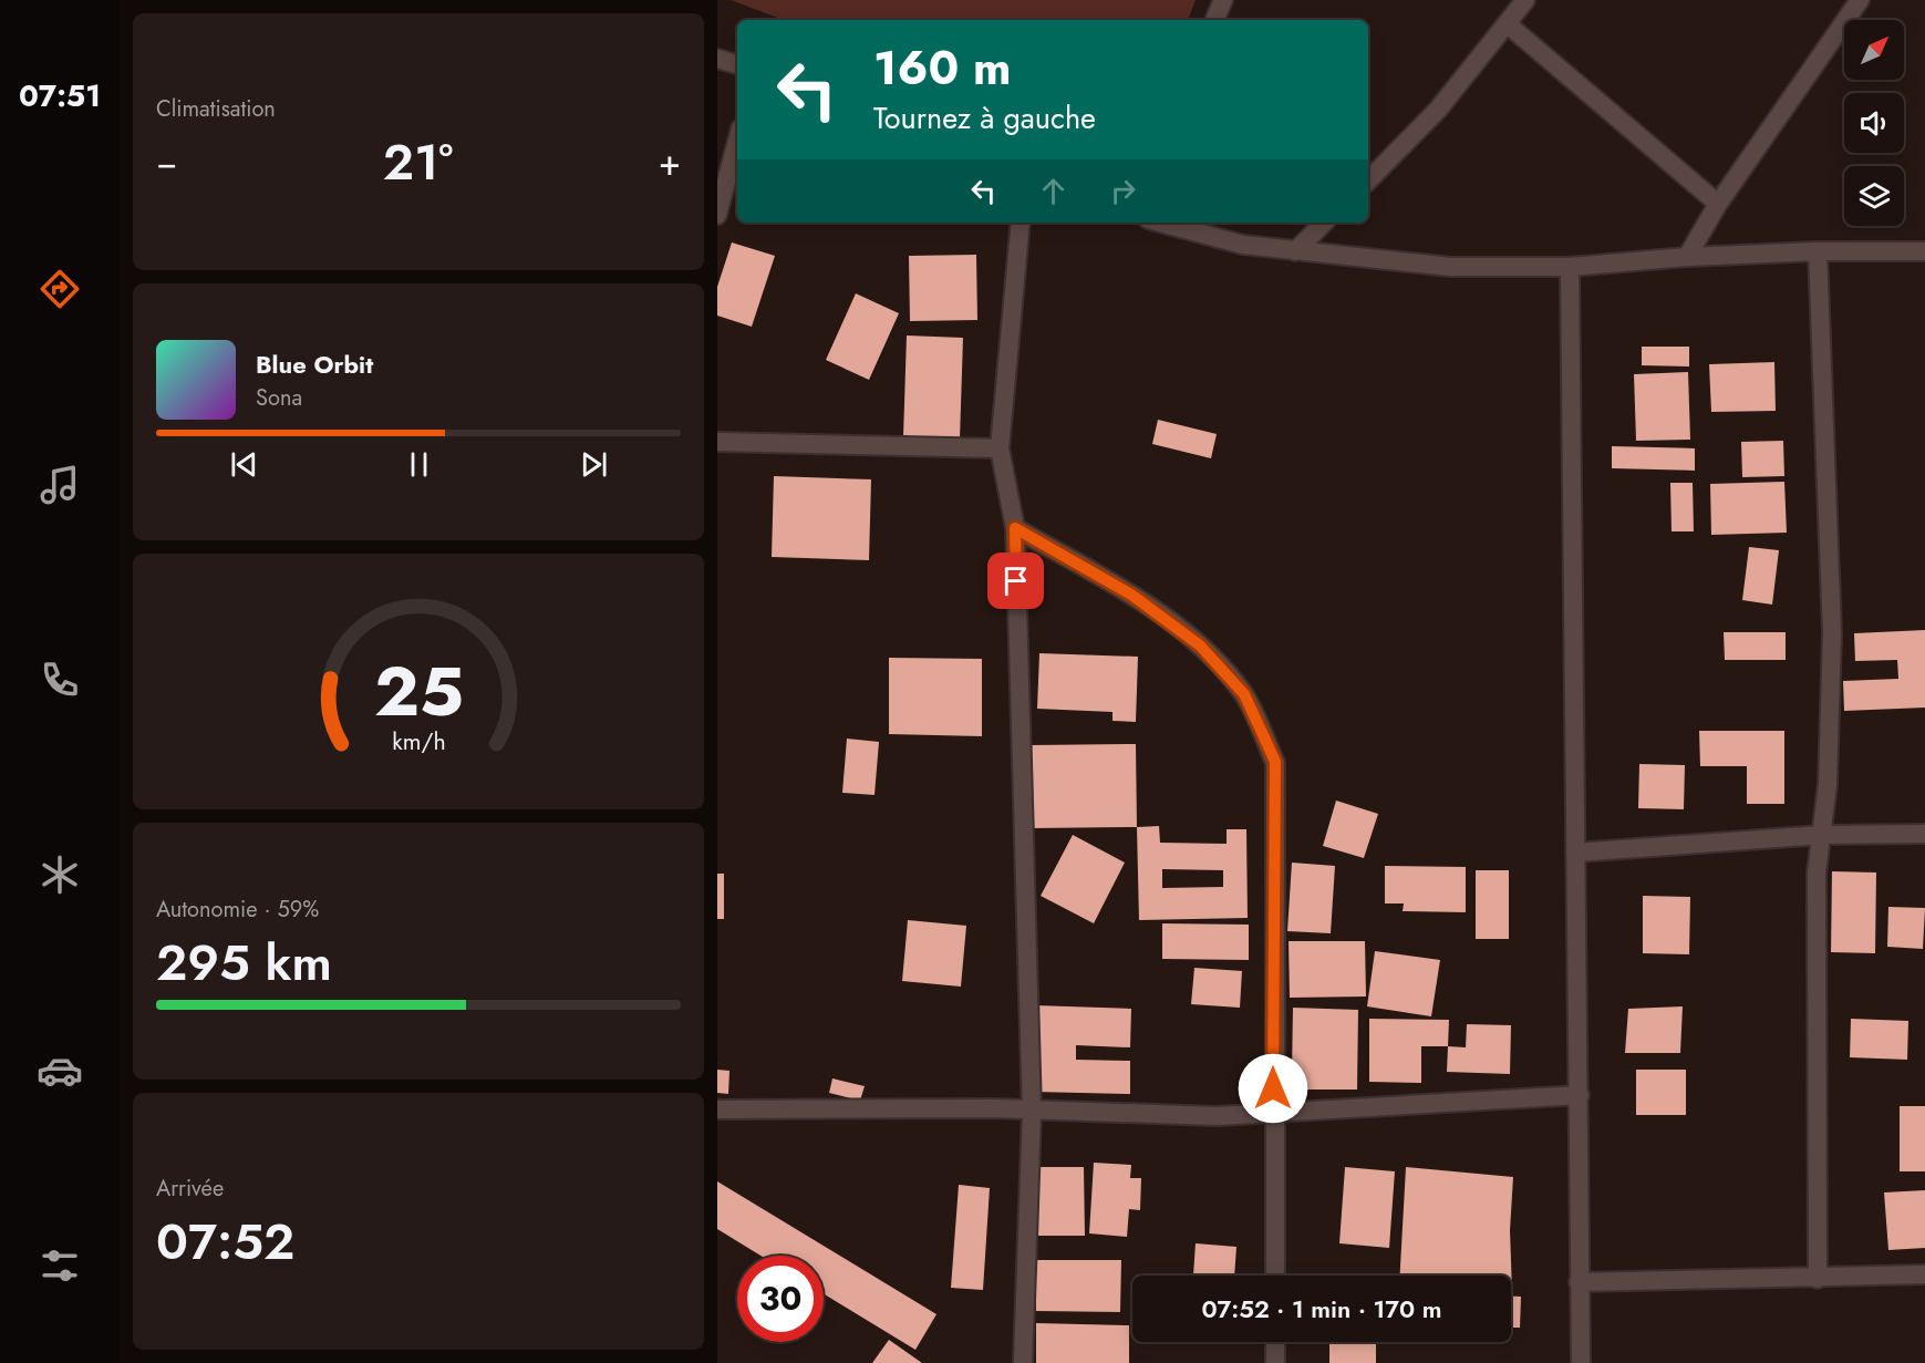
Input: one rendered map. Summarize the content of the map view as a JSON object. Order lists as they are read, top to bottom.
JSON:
{
  "north": "top right",
  "page": {
    "tabs": "07:51",
    "tile": [
      "Climatisation",
      ["Autonomie · 59%", "295 km"],
      ["Arrivée", "07:52"]
    ],
    "turn": ["160 m", "Tournez à gauche"],
    "heat": ["−", "21°", "+"],
    "song": ["Blue Orbit", "Sona"],
    "limit": "30",
    "trip": "07:52 · 1 min · 170 m",
    "gauge": ["25", "km/h"]
  }
}
